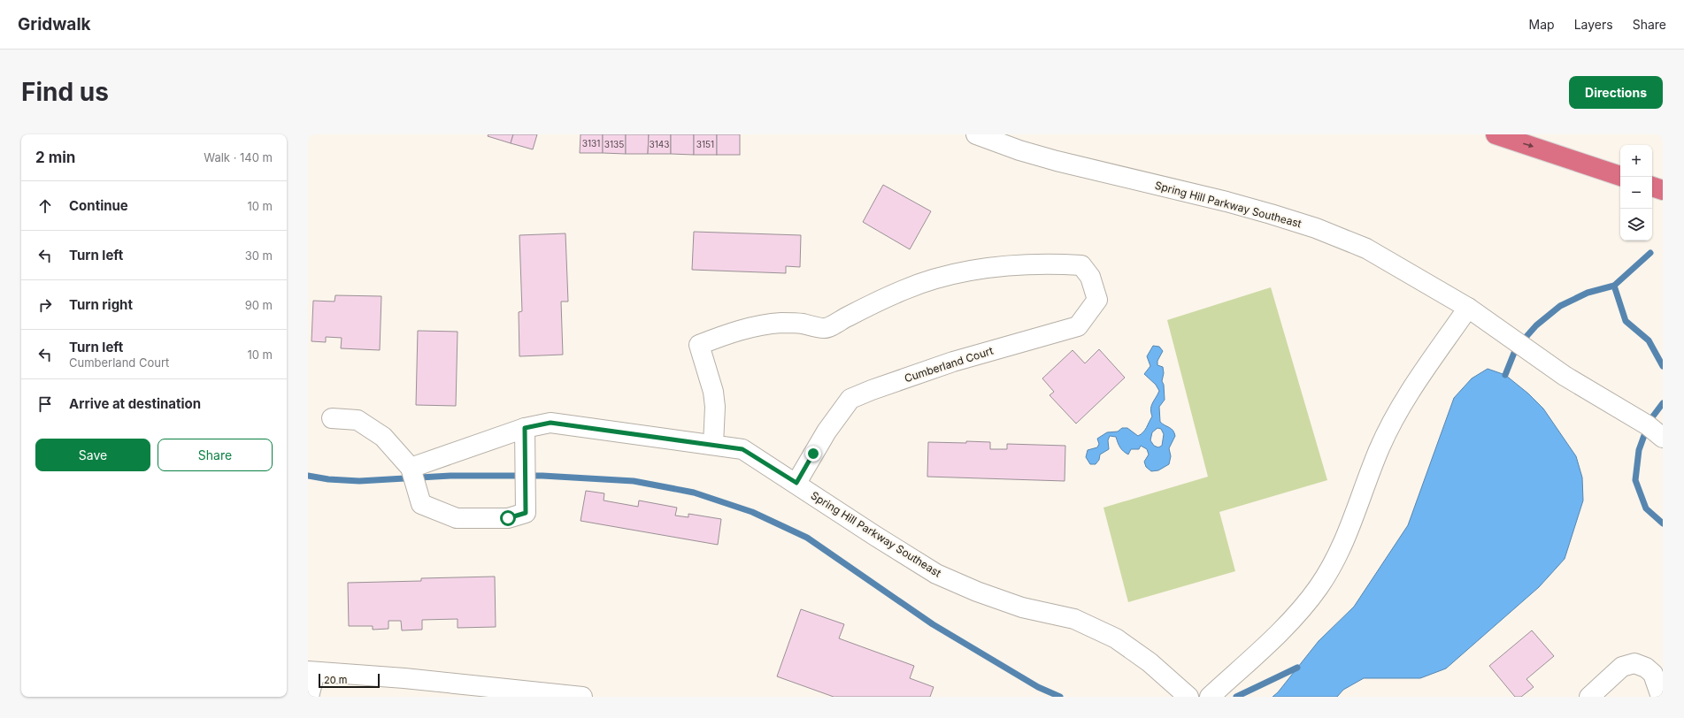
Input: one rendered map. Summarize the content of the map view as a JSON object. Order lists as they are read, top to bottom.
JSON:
{
  "streets": {
    "street": ["Spring Hill Parkway Southeast", "Cumberland Court"]
  },
  "crossings": [
    ["Spring Hill Parkway Southeast", "Cumberland Court"]
  ],
  "house_numbers": [
    "3131",
    "3135",
    "3143",
    "3151"
  ],
  "scale_bar": "20 m",
  "page": {
    "header": "Gridwalk",
    "nav": ["Map", "Layers", "Share"],
    "buttons": [
      "Directions",
      ["Save", "Share"]
    ],
    "title": "Find us",
    "heading": ["2 min", "Walk · 140 m"],
    "map_buttons": ["+", "−"],
    "list": [
      ["Continue", "10 m"],
      ["Turn left", "30 m"],
      ["Turn right", "90 m"],
      ["Turn left", "Cumberland Court", "10 m"],
      "Arrive at destination"
    ],
    "scale": "20 m"
  }
}
